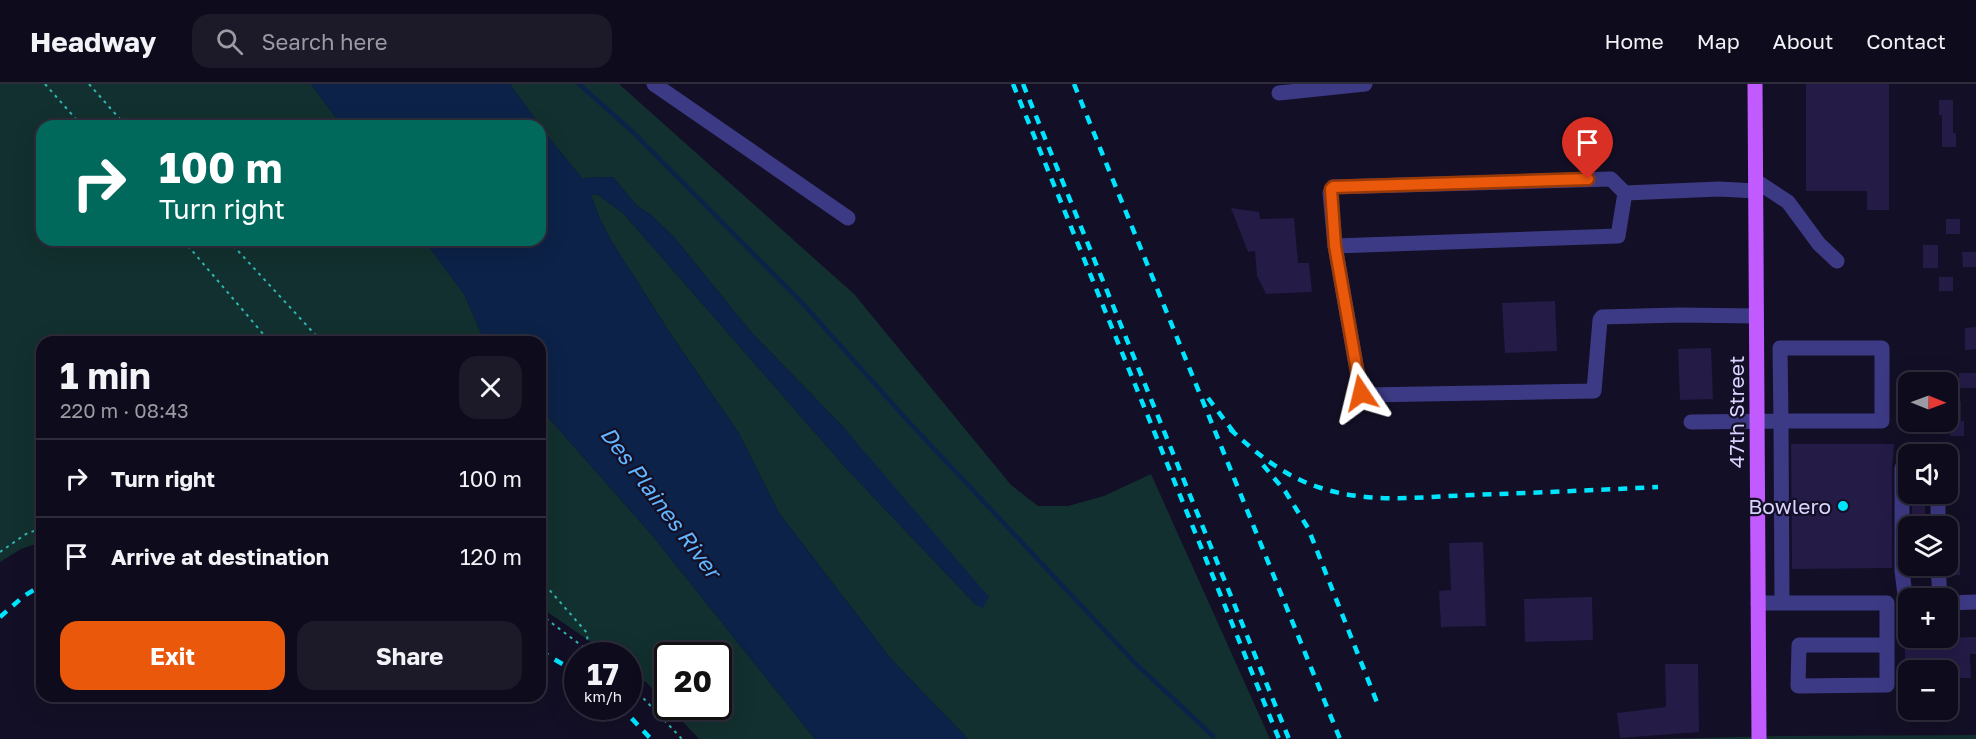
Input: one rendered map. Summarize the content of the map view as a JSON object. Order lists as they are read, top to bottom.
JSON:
{
  "streets": {
    "main road": ["47th Street"]
  },
  "water": ["Des Plaines River"],
  "places": ["Bowlero"],
  "north": "right",
  "page": {
    "header": "Headway",
    "search": "Search here",
    "nav": [
      "Home",
      "Map",
      "About",
      "Contact"
    ],
    "turn": ["100 m", "Turn right"],
    "heading": ["1 min", "220 m · 08:43"],
    "map_buttons": ["+", "−"],
    "list": [
      {
        "name": "Turn right",
        "value": "100 m"
      },
      {
        "name": "Arrive at destination",
        "value": "120 m"
      }
    ],
    "buttons": ["Exit", "Share"],
    "speed": "17 km/h",
    "limit": "20"
  }
}
